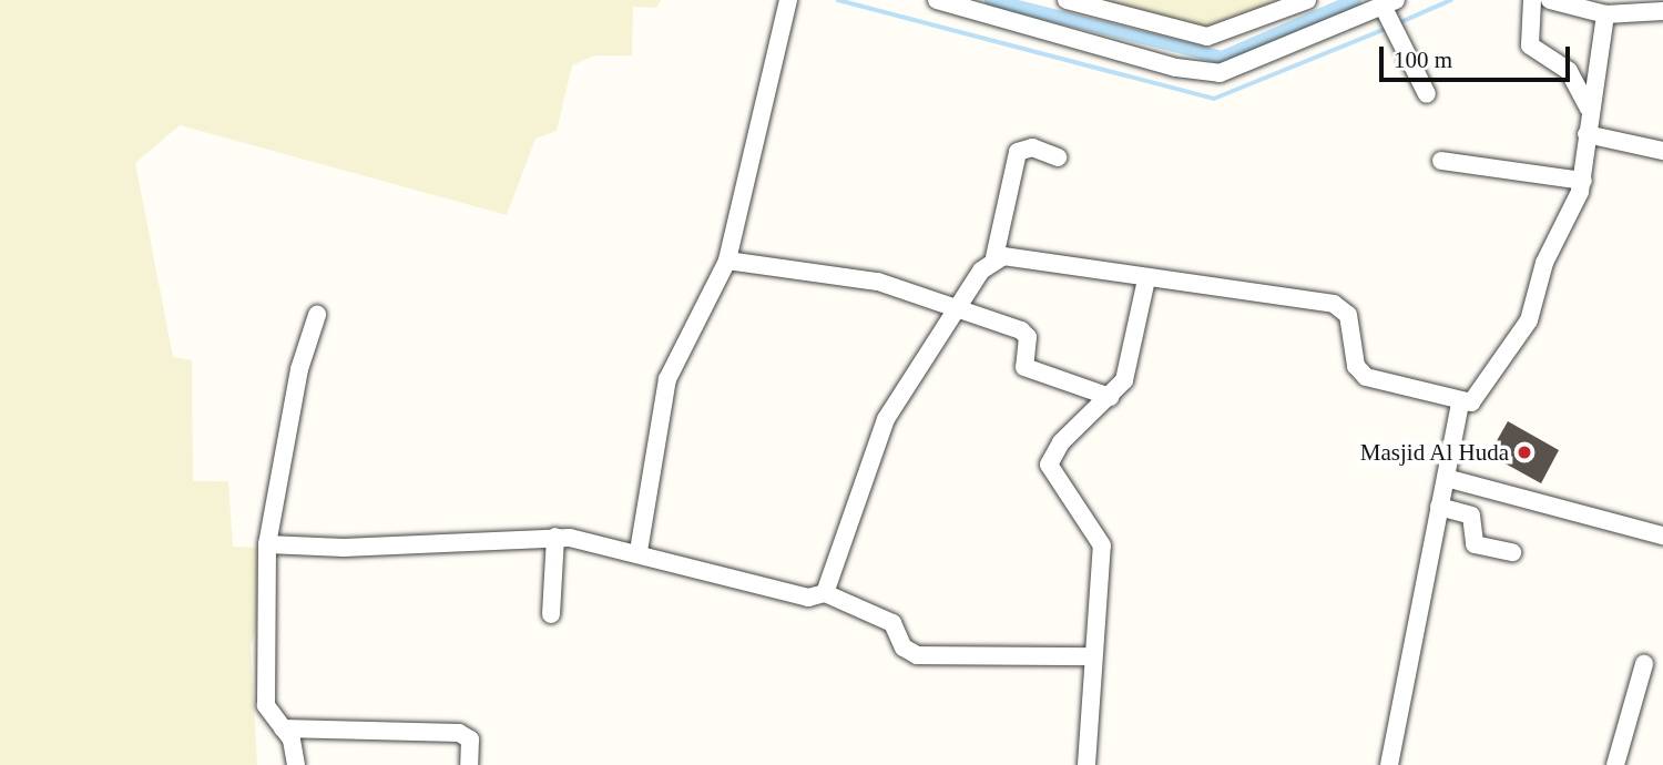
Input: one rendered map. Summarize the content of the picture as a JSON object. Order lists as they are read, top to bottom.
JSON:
{
  "places": ["Masjid Al Huda"],
  "scale_bar": "100 m"
}
